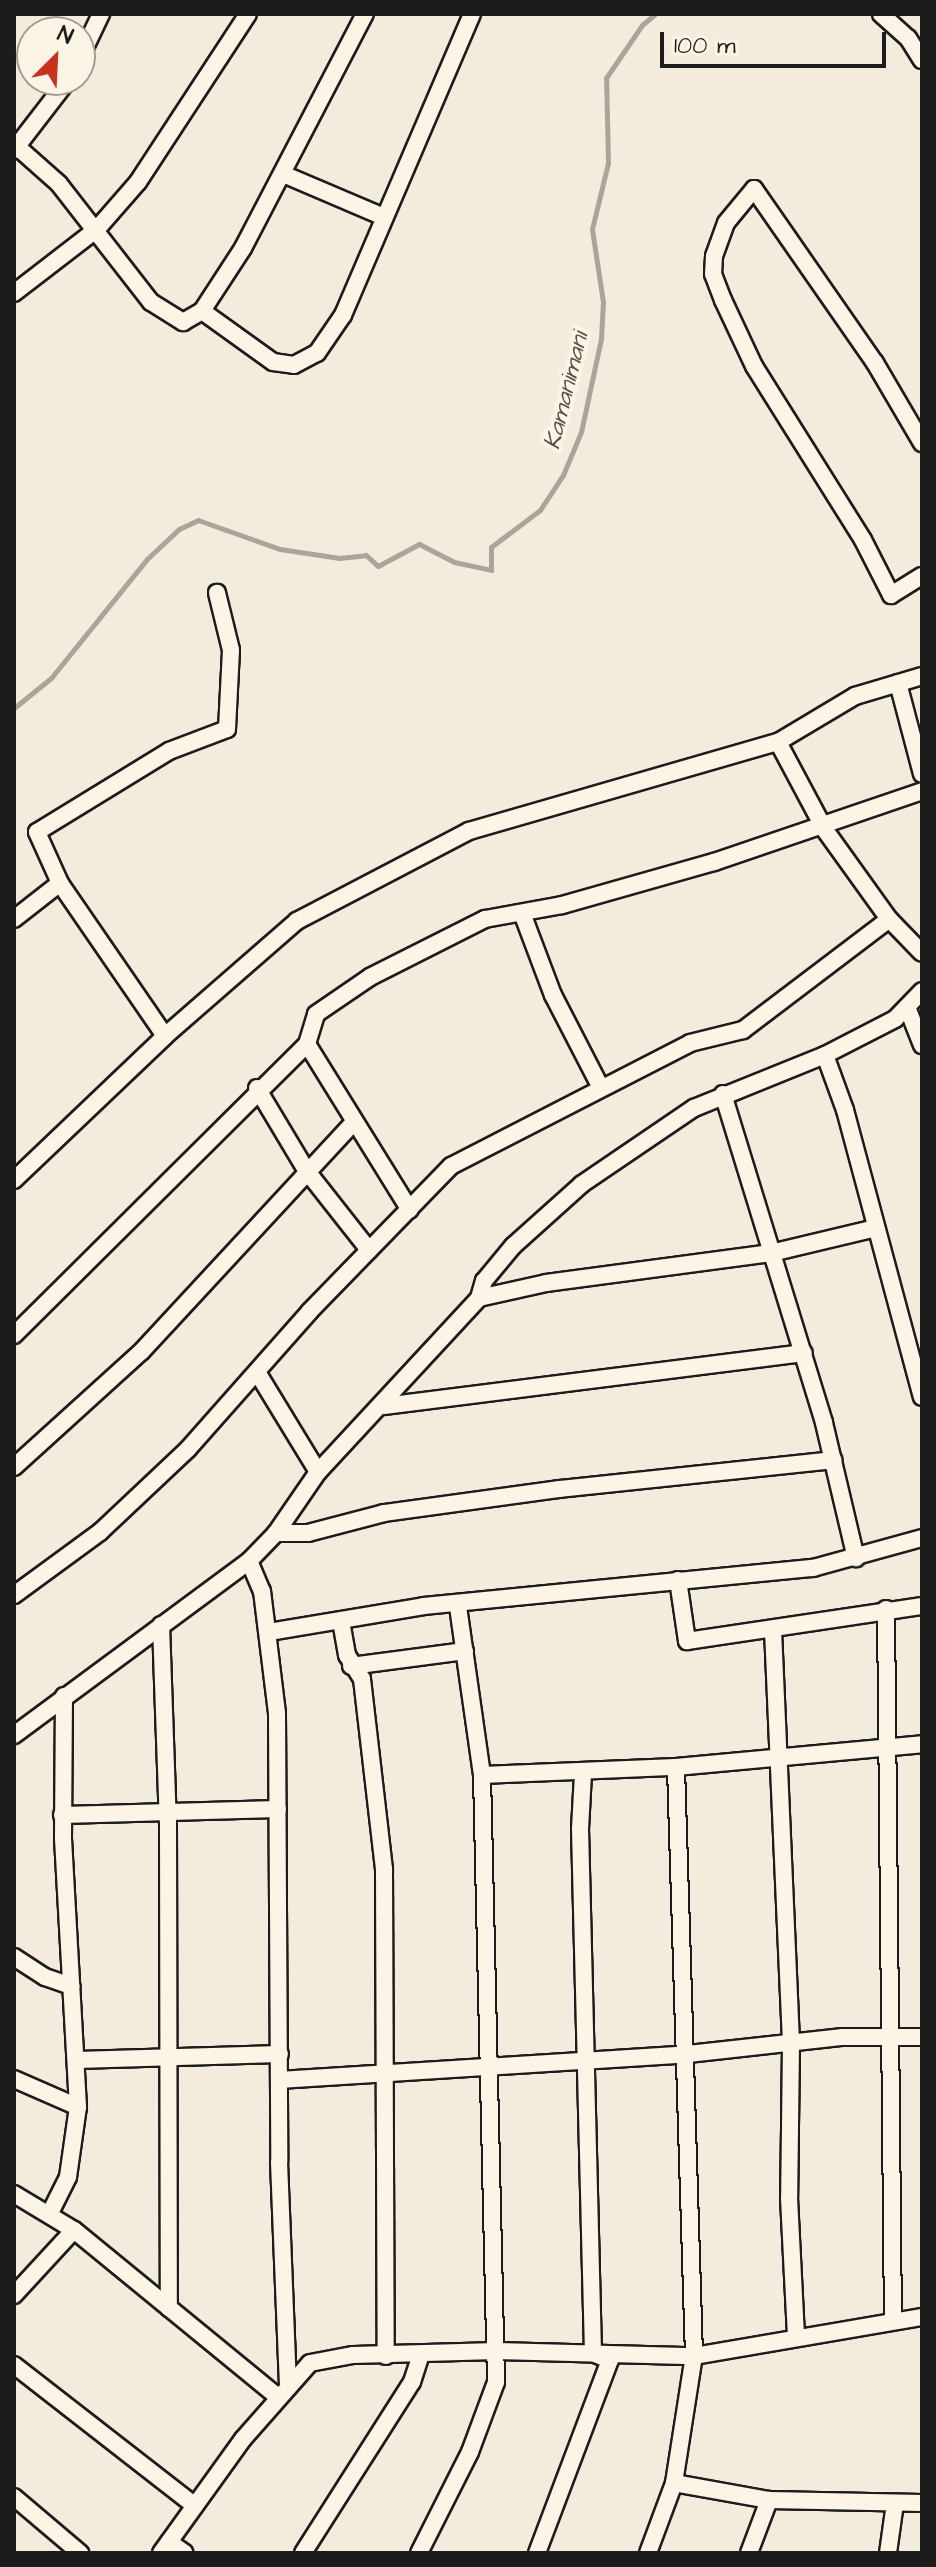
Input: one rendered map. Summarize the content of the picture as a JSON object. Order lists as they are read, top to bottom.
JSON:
{
  "water": ["Kamanimani"],
  "scale_bar": "100 m",
  "north": "top right"
}
